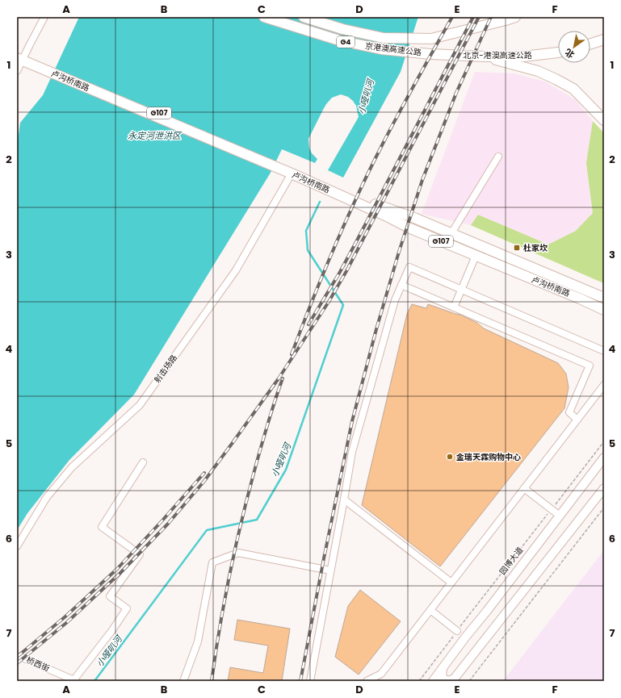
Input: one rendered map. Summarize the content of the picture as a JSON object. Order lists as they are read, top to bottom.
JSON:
{
  "streets": {
    "highway": [
      "G4",
      "京港澳高速公路",
      "北京-港澳高速公路",
      "卢沟桥南路",
      "G107"
    ],
    "main road": ["园博大道"],
    "street": ["射击场路", "桥西街"]
  },
  "crossings": [
    ["京港澳高速公路", "北京-港澳高速公路"],
    ["卢沟桥南路", "射击场路"]
  ],
  "water": ["小哑叭河", "永定河泄洪区"],
  "places": {
    "transit": ["杜家坎"],
    "other": ["金瑞天霖购物中心"]
  },
  "north": "bottom left",
  "grid": {
    "columns": [
      "A",
      "B",
      "C",
      "D",
      "E",
      "F"
    ],
    "rows": [
      "1",
      "2",
      "3",
      "4",
      "5",
      "6",
      "7"
    ]
  }
}
